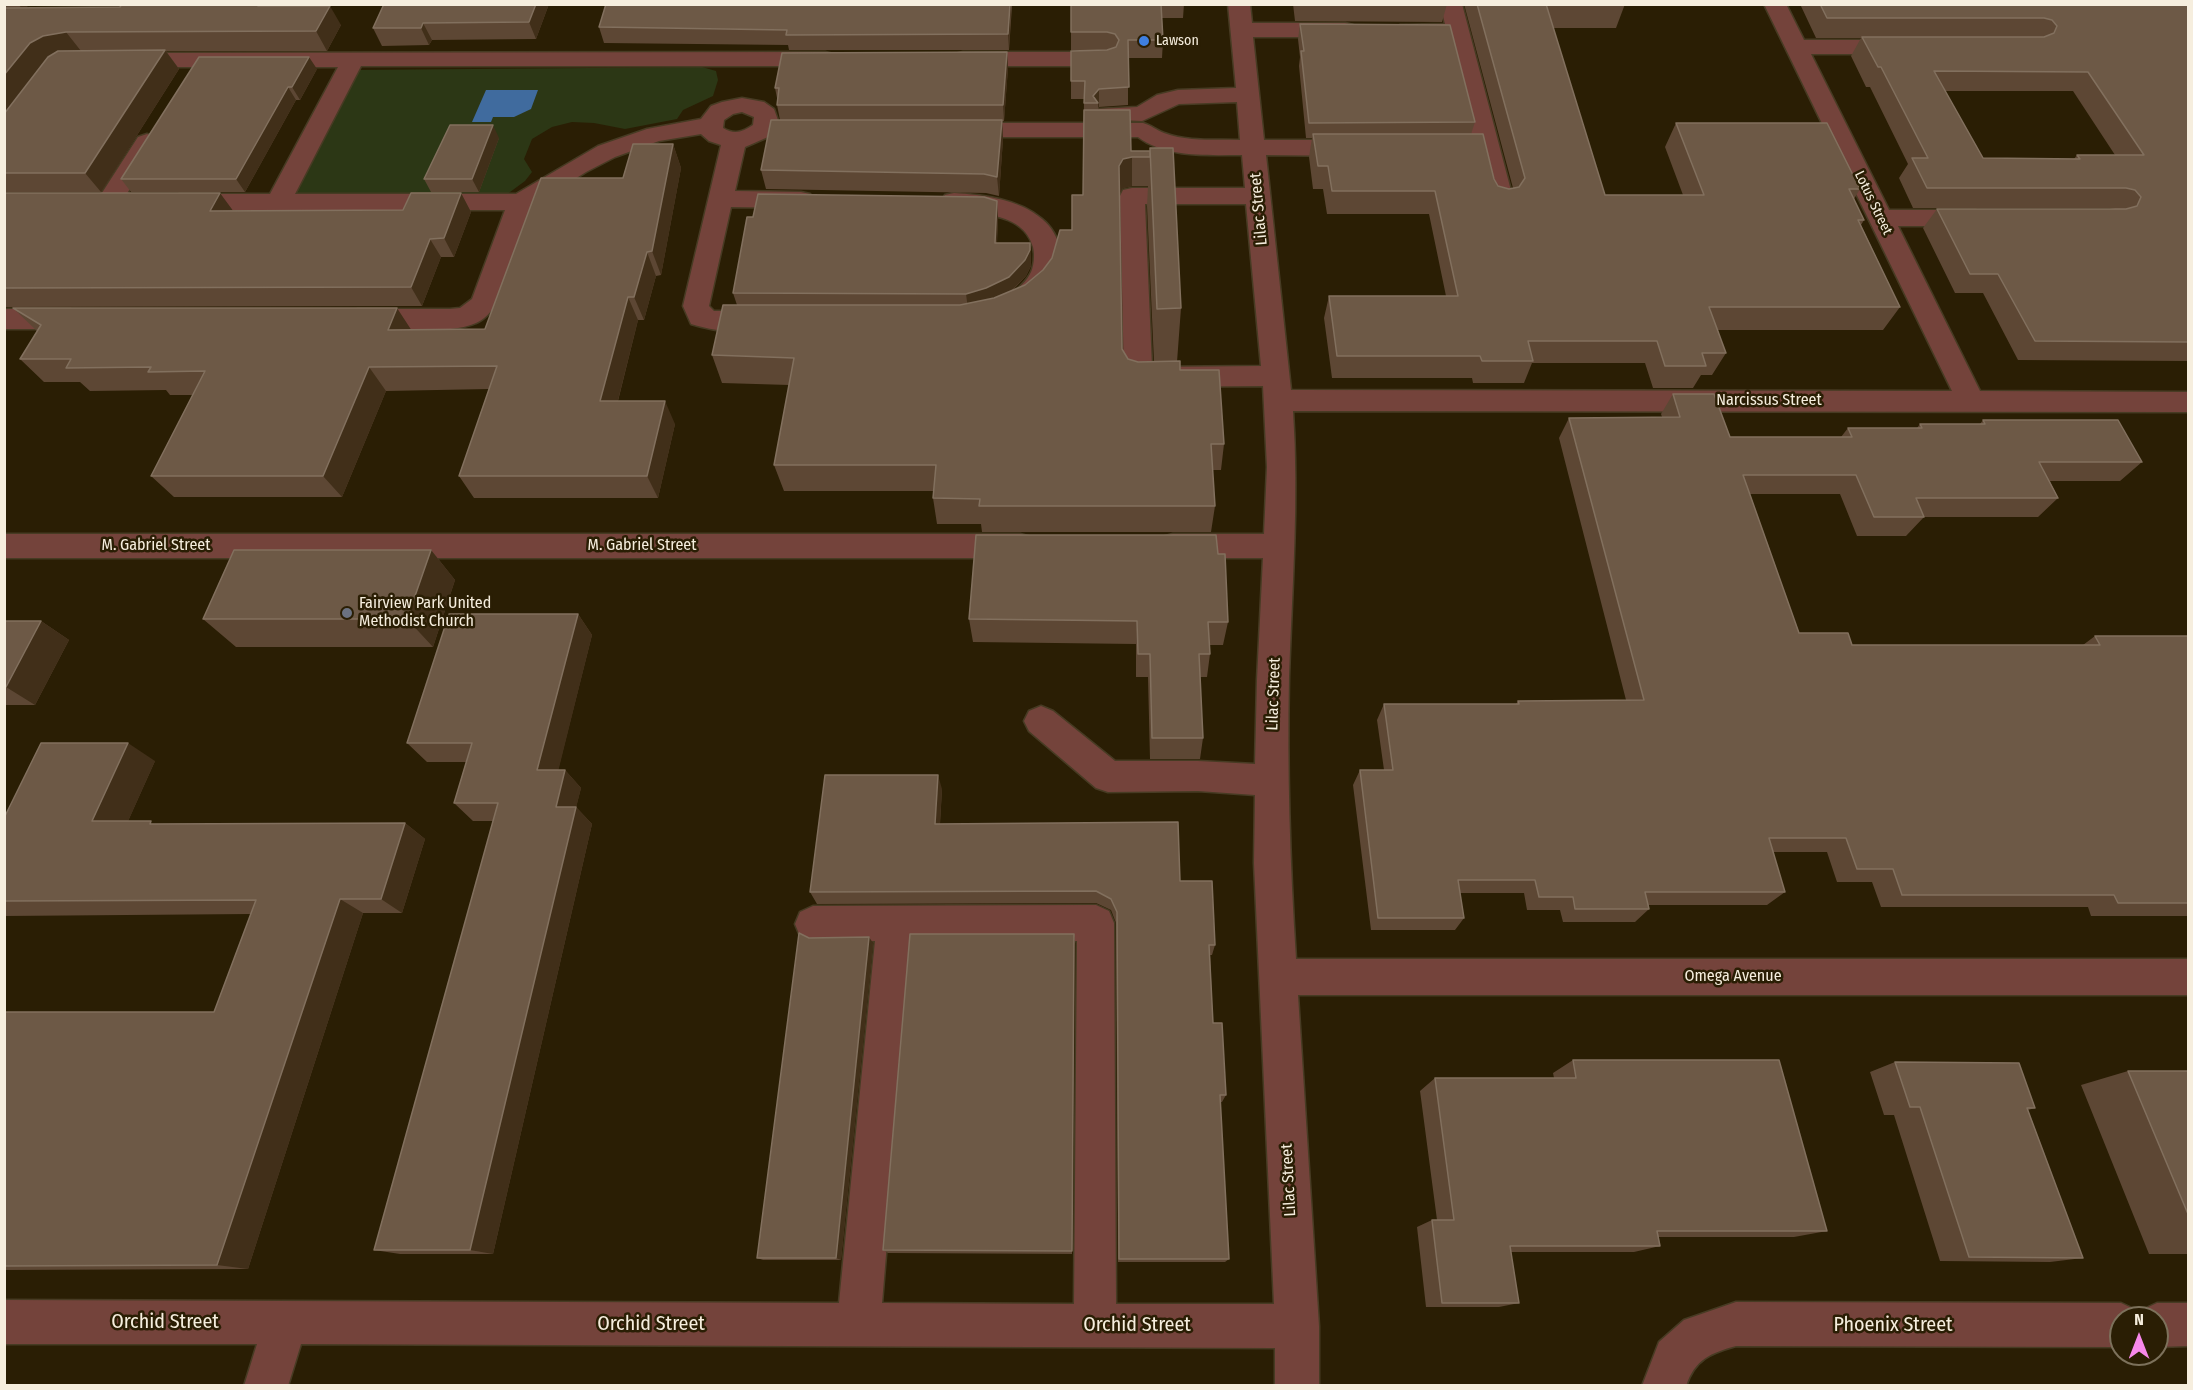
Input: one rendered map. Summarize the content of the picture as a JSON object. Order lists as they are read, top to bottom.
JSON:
{
  "streets": {
    "street": [
      "Lotus Street",
      "Lilac Street",
      "Narcissus Street",
      "M. Gabriel Street",
      "Omega Avenue",
      "Orchid Street",
      "Phoenix Street"
    ]
  },
  "crossings": [
    ["Lotus Street", "Narcissus Street"],
    ["Lilac Street", "Narcissus Street"],
    ["Lilac Street", "Omega Avenue"],
    ["Lilac Street", "Orchid Street"]
  ],
  "places": ["Lawson", "Fairview Park United Methodist Church"],
  "north": "top"
}
